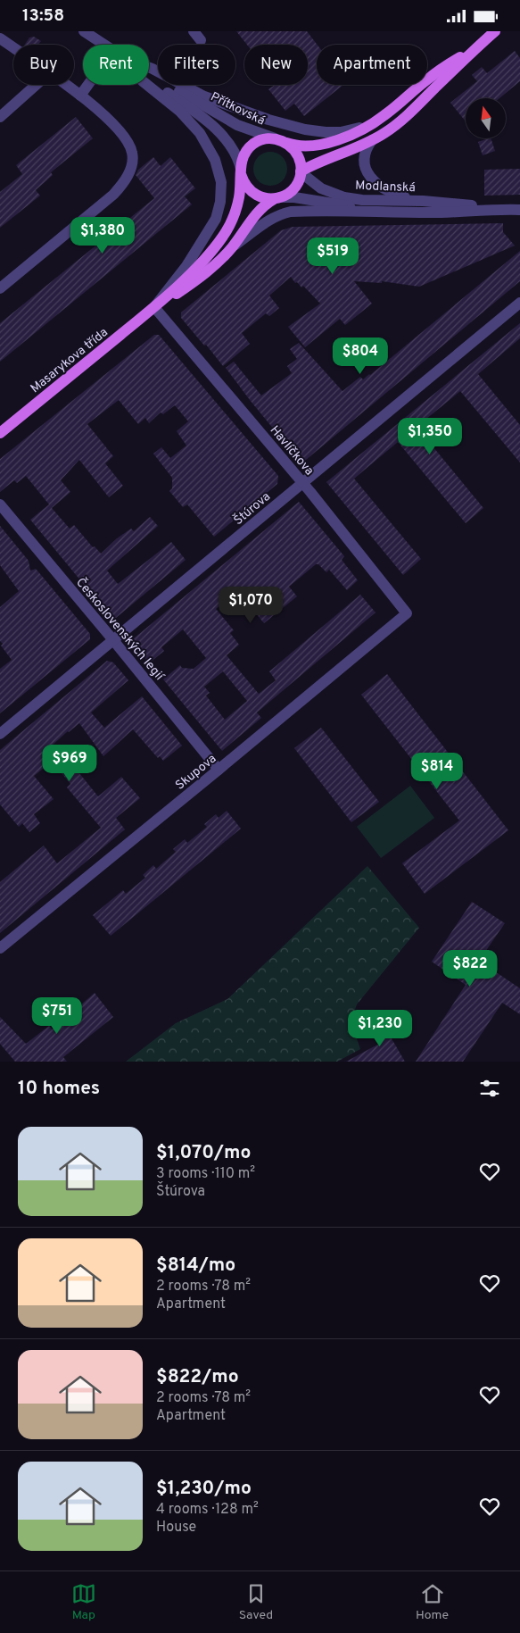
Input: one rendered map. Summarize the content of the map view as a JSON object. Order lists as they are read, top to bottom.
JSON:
{
  "streets": {
    "main road": ["Masarykova třída"],
    "street": [
      "Přítkovská",
      "Modlanská",
      "Havlíčkova",
      "Štúrova",
      "Československých legií",
      "Skupova"
    ]
  },
  "crossings": [
    ["Přítkovská", "Modlanská"],
    ["Přítkovská", "Masarykova třída"],
    ["Modlanská", "Masarykova třída"],
    ["Masarykova třída", "Havlíčkova"],
    ["Havlíčkova", "Štúrova"],
    ["Havlíčkova", "Skupova"],
    ["Štúrova", "Československých legií"],
    ["Československých legií", "Skupova"]
  ],
  "north": "top",
  "page": {
    "status": "13:58",
    "chip": [
      "Buy",
      "Rent",
      "Filters",
      "New",
      "Apartment"
    ],
    "price": [
      "$1,380",
      "$519",
      "$804",
      "$1,350",
      "$1,070",
      "$969",
      "$814",
      "$822",
      "$751",
      "$1,230"
    ],
    "heading": "10 homes",
    "list": [
      {
        "name": "$1,070/mo",
        "note": "3 rooms · 110 m² · Štúrova"
      },
      {
        "name": "$814/mo",
        "note": "2 rooms · 78 m² · Apartment"
      },
      {
        "name": "$822/mo",
        "note": "2 rooms · 78 m² · Apartment"
      },
      {
        "name": "$1,230/mo",
        "note": "4 rooms · 128 m² · House"
      }
    ],
    "tabs": ["Map", "Saved", "Home"]
  }
}
